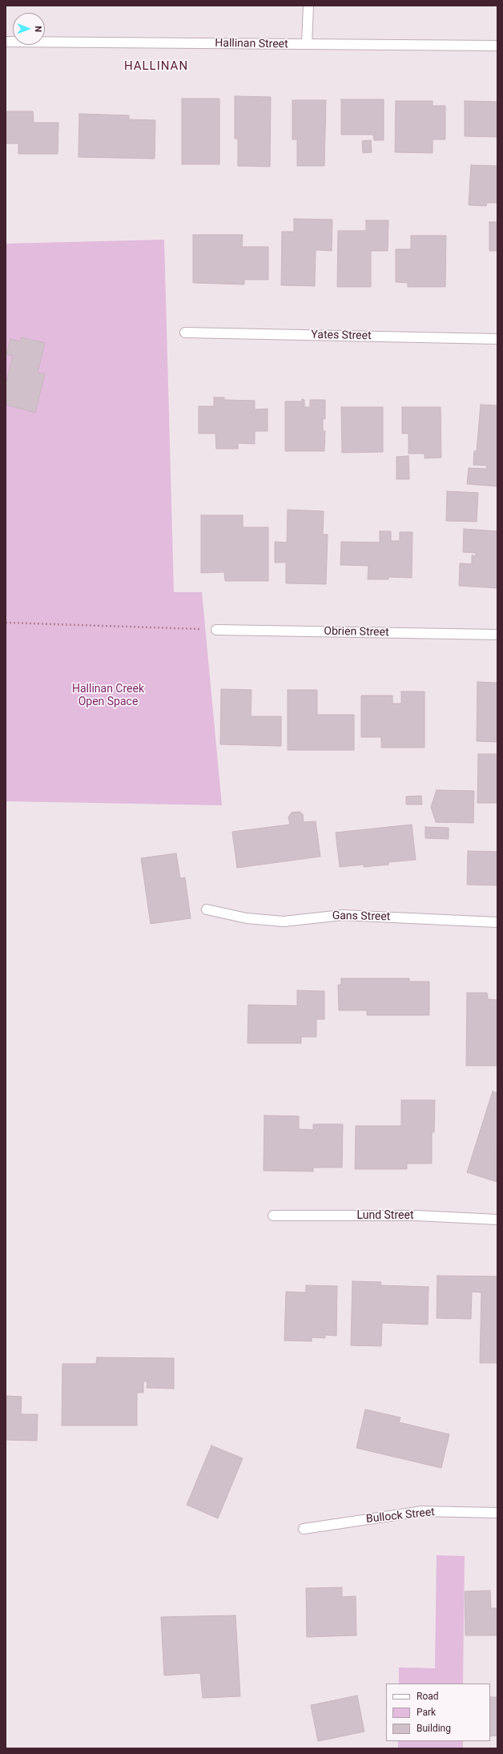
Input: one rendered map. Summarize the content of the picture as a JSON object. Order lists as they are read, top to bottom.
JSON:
{
  "streets": {
    "street": [
      "Hallinan Street",
      "Yates Street",
      "Obrien Street",
      "Gans Street",
      "Lund Street",
      "Bullock Street"
    ]
  },
  "districts": ["HALLINAN"],
  "parks": ["Hallinan Creek Open Space"],
  "legend": ["Road", "Park", "Building"],
  "north": "right"
}
